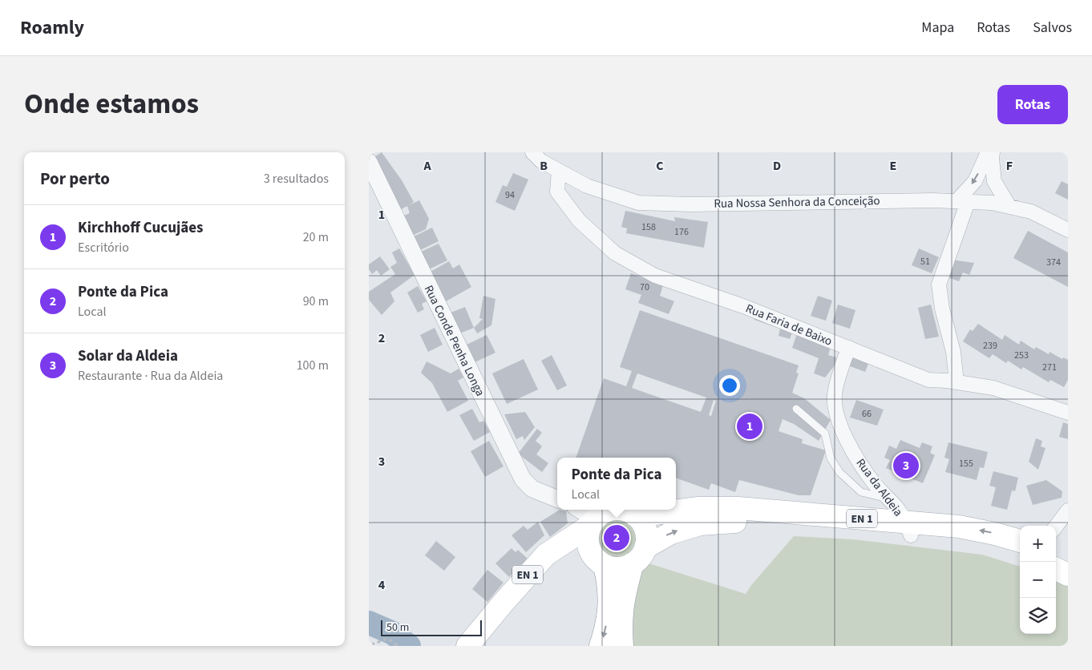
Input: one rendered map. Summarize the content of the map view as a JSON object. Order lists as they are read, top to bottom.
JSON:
{
  "streets": {
    "main road": ["EN 1"],
    "street": [
      "Rua Nossa Senhora da Conceição",
      "Rua Faria de Baixo",
      "Rua Conde Penha Longa",
      "Rua da Aldeia"
    ]
  },
  "crossings": [
    ["Rua Nossa Senhora da Conceição", "Rua Faria de Baixo"],
    ["Rua Faria de Baixo", "Rua da Aldeia"],
    ["Rua da Aldeia", "EN 1"]
  ],
  "house_numbers": [
    "94",
    "158",
    "176",
    "51",
    "374",
    "70",
    "239",
    "253",
    "271",
    "66",
    "155"
  ],
  "scale_bar": "50 m",
  "page": {
    "header": "Roamly",
    "nav": ["Mapa", "Rotas", "Salvos"],
    "title": "Onde estamos",
    "buttons": "Rotas",
    "heading": ["Por perto", "3 resultados"],
    "list": [
      {
        "mark": "1",
        "name": "Kirchhoff Cucujães",
        "note": "Escritório",
        "value": "20 m"
      },
      {
        "mark": "2",
        "name": "Ponte da Pica",
        "note": "Local",
        "value": "90 m"
      },
      {
        "mark": "3",
        "name": "Solar da Aldeia",
        "note": "Restaurante · Rua da Aldeia",
        "value": "100 m"
      }
    ],
    "pins": ["1", "3", "2"],
    "popup": ["Ponte da Pica", "Local"],
    "map_buttons": ["+", "−"],
    "scale": "50 m"
  },
  "grid": {
    "columns": [
      "A",
      "B",
      "C",
      "D",
      "E",
      "F"
    ],
    "rows": [
      "1",
      "2",
      "3",
      "4"
    ]
  }
}
